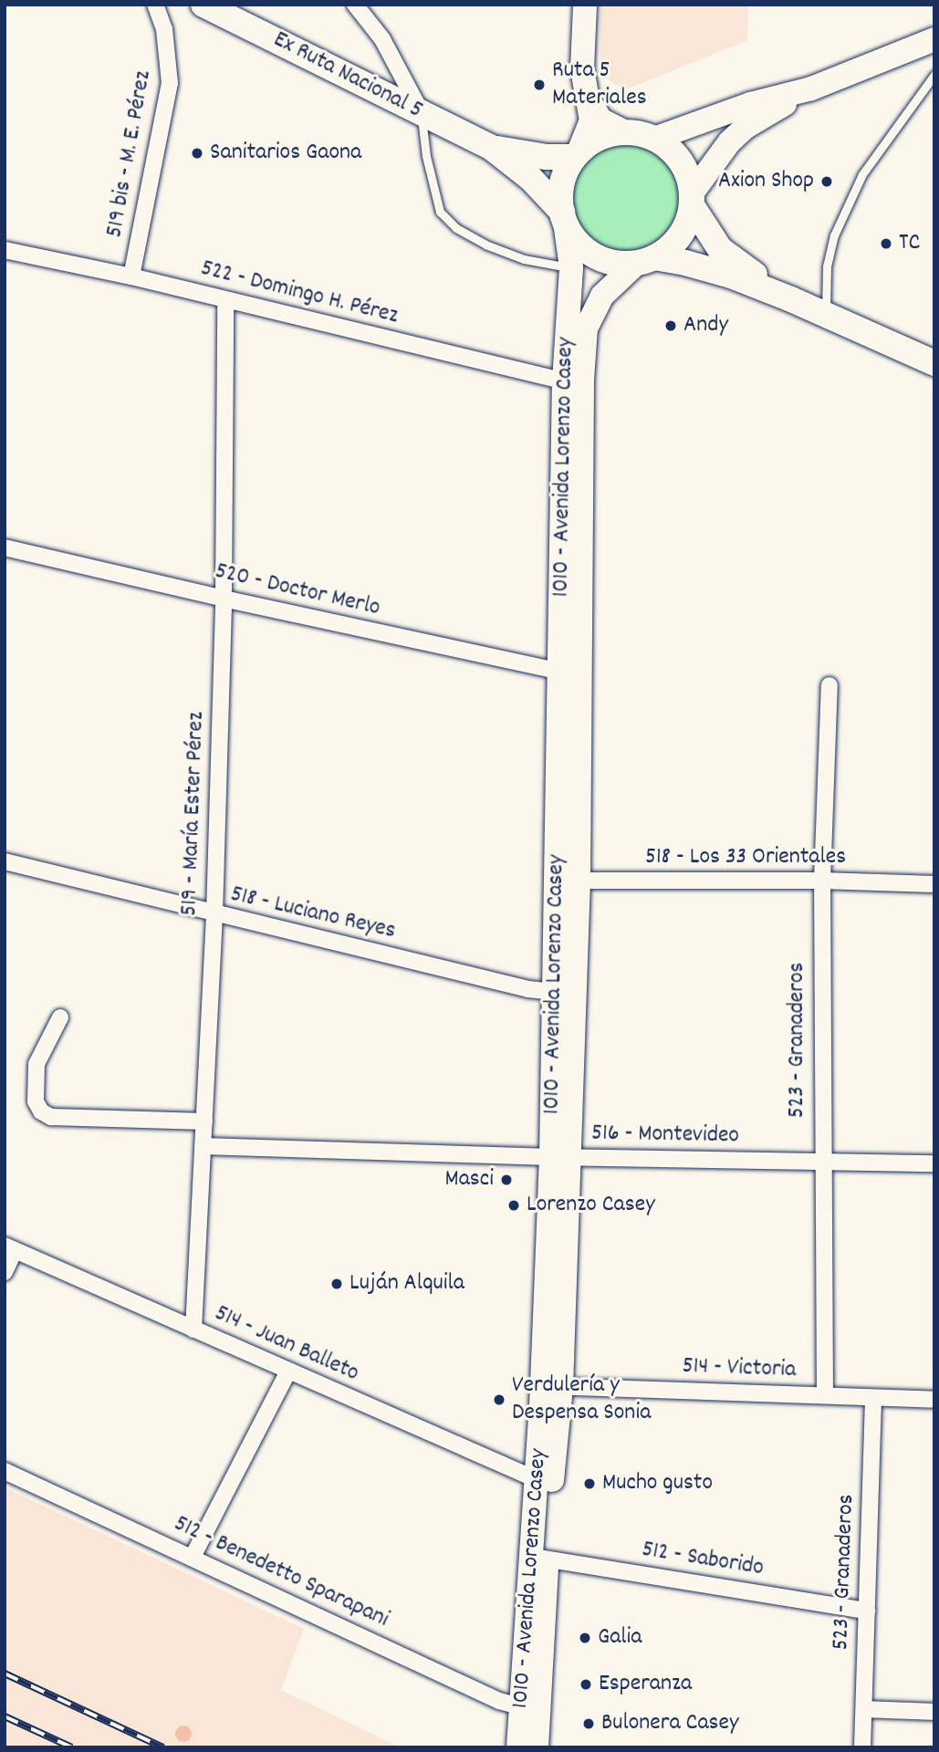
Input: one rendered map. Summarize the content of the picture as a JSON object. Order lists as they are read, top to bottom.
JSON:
{
  "streets": {
    "main road": ["Ex Ruta Nacional 5", "1010 - Avenida Lorenzo Casey"],
    "street": [
      "519 bis - M. E. Pérez",
      "522 - Domingo H. Pérez",
      "520 - Doctor Merlo",
      "519 - María Ester Pérez",
      "518 - Los 33 Orientales",
      "518 - Luciano Reyes",
      "523 - Granaderos",
      "516 - Montevideo",
      "514 - Juan Balleto",
      "514 - Victoria",
      "512 - Saborido",
      "512 - Benedetto Sparapani"
    ]
  },
  "crossings": [
    ["Ex Ruta Nacional 5", "1010 - Avenida Lorenzo Casey"],
    ["519 bis - M. E. Pérez", "522 - Domingo H. Pérez"],
    ["522 - Domingo H. Pérez", "1010 - Avenida Lorenzo Casey"],
    ["522 - Domingo H. Pérez", "519 - María Ester Pérez"],
    ["1010 - Avenida Lorenzo Casey", "520 - Doctor Merlo"],
    ["1010 - Avenida Lorenzo Casey", "518 - Los 33 Orientales"],
    ["1010 - Avenida Lorenzo Casey", "518 - Luciano Reyes"],
    ["1010 - Avenida Lorenzo Casey", "516 - Montevideo"],
    ["1010 - Avenida Lorenzo Casey", "514 - Juan Balleto"],
    ["1010 - Avenida Lorenzo Casey", "514 - Victoria"],
    ["1010 - Avenida Lorenzo Casey", "512 - Saborido"],
    ["1010 - Avenida Lorenzo Casey", "512 - Benedetto Sparapani"],
    ["520 - Doctor Merlo", "519 - María Ester Pérez"],
    ["519 - María Ester Pérez", "518 - Luciano Reyes"],
    ["519 - María Ester Pérez", "516 - Montevideo"],
    ["519 - María Ester Pérez", "514 - Juan Balleto"],
    ["518 - Los 33 Orientales", "523 - Granaderos"],
    ["523 - Granaderos", "516 - Montevideo"],
    ["523 - Granaderos", "514 - Victoria"],
    ["523 - Granaderos", "512 - Saborido"]
  ],
  "places": [
    "Ruta 5 Materiales",
    "Sanitarios Gaona",
    "Axion Shop",
    "TC",
    "Andy",
    "Masci",
    "Lorenzo Casey",
    "Luján Alquila",
    "Verdulería y Despensa Sonia",
    "Mucho gusto",
    "Galia",
    "Esperanza",
    "Bulonera Casey"
  ]
}
